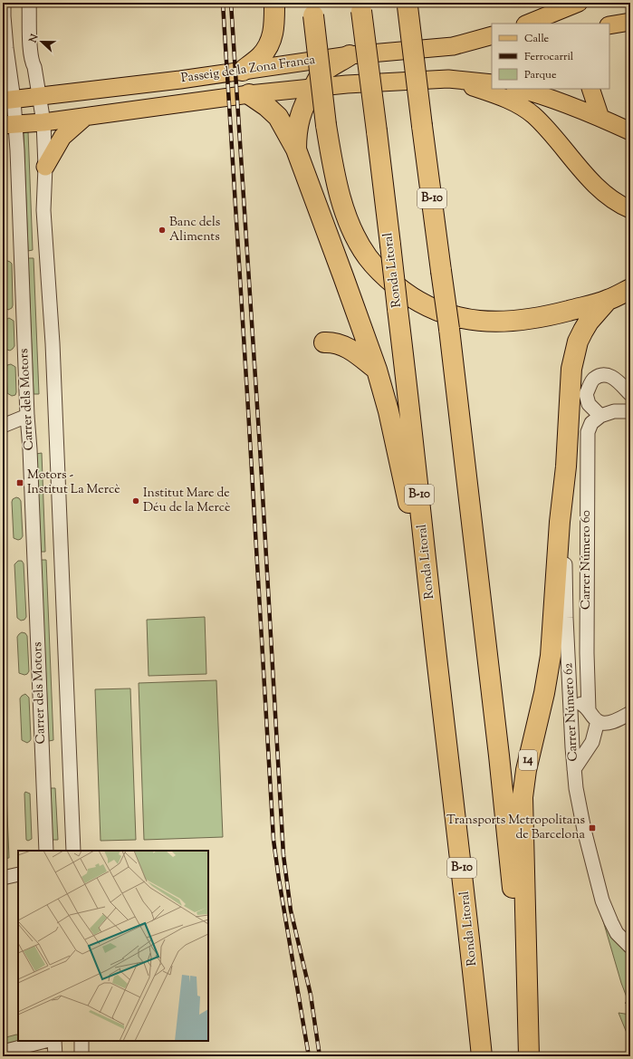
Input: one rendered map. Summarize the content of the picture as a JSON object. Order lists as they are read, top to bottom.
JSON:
{
  "streets": {
    "highway": ["B-10", "Ronda Litoral", "14"],
    "main road": ["Passeig de la Zona Franca"],
    "street": ["Carrer dels Motors", "Carrer Número 60", "Carrer Número 62"]
  },
  "crossings": [
    ["Passeig de la Zona Franca", "Carrer dels Motors"],
    ["B-10", "14"],
    ["Carrer Número 62", "14"]
  ],
  "places": {
    "other": ["Banc dels Aliments", "Institut Mare de Déu de la Mercè"],
    "transit": ["Motors - Institut La Mercè", "Transports Metropolitans de Barcelona"]
  },
  "legend": ["Calle", "Ferrocarril", "Parque"],
  "north": "left"
}
